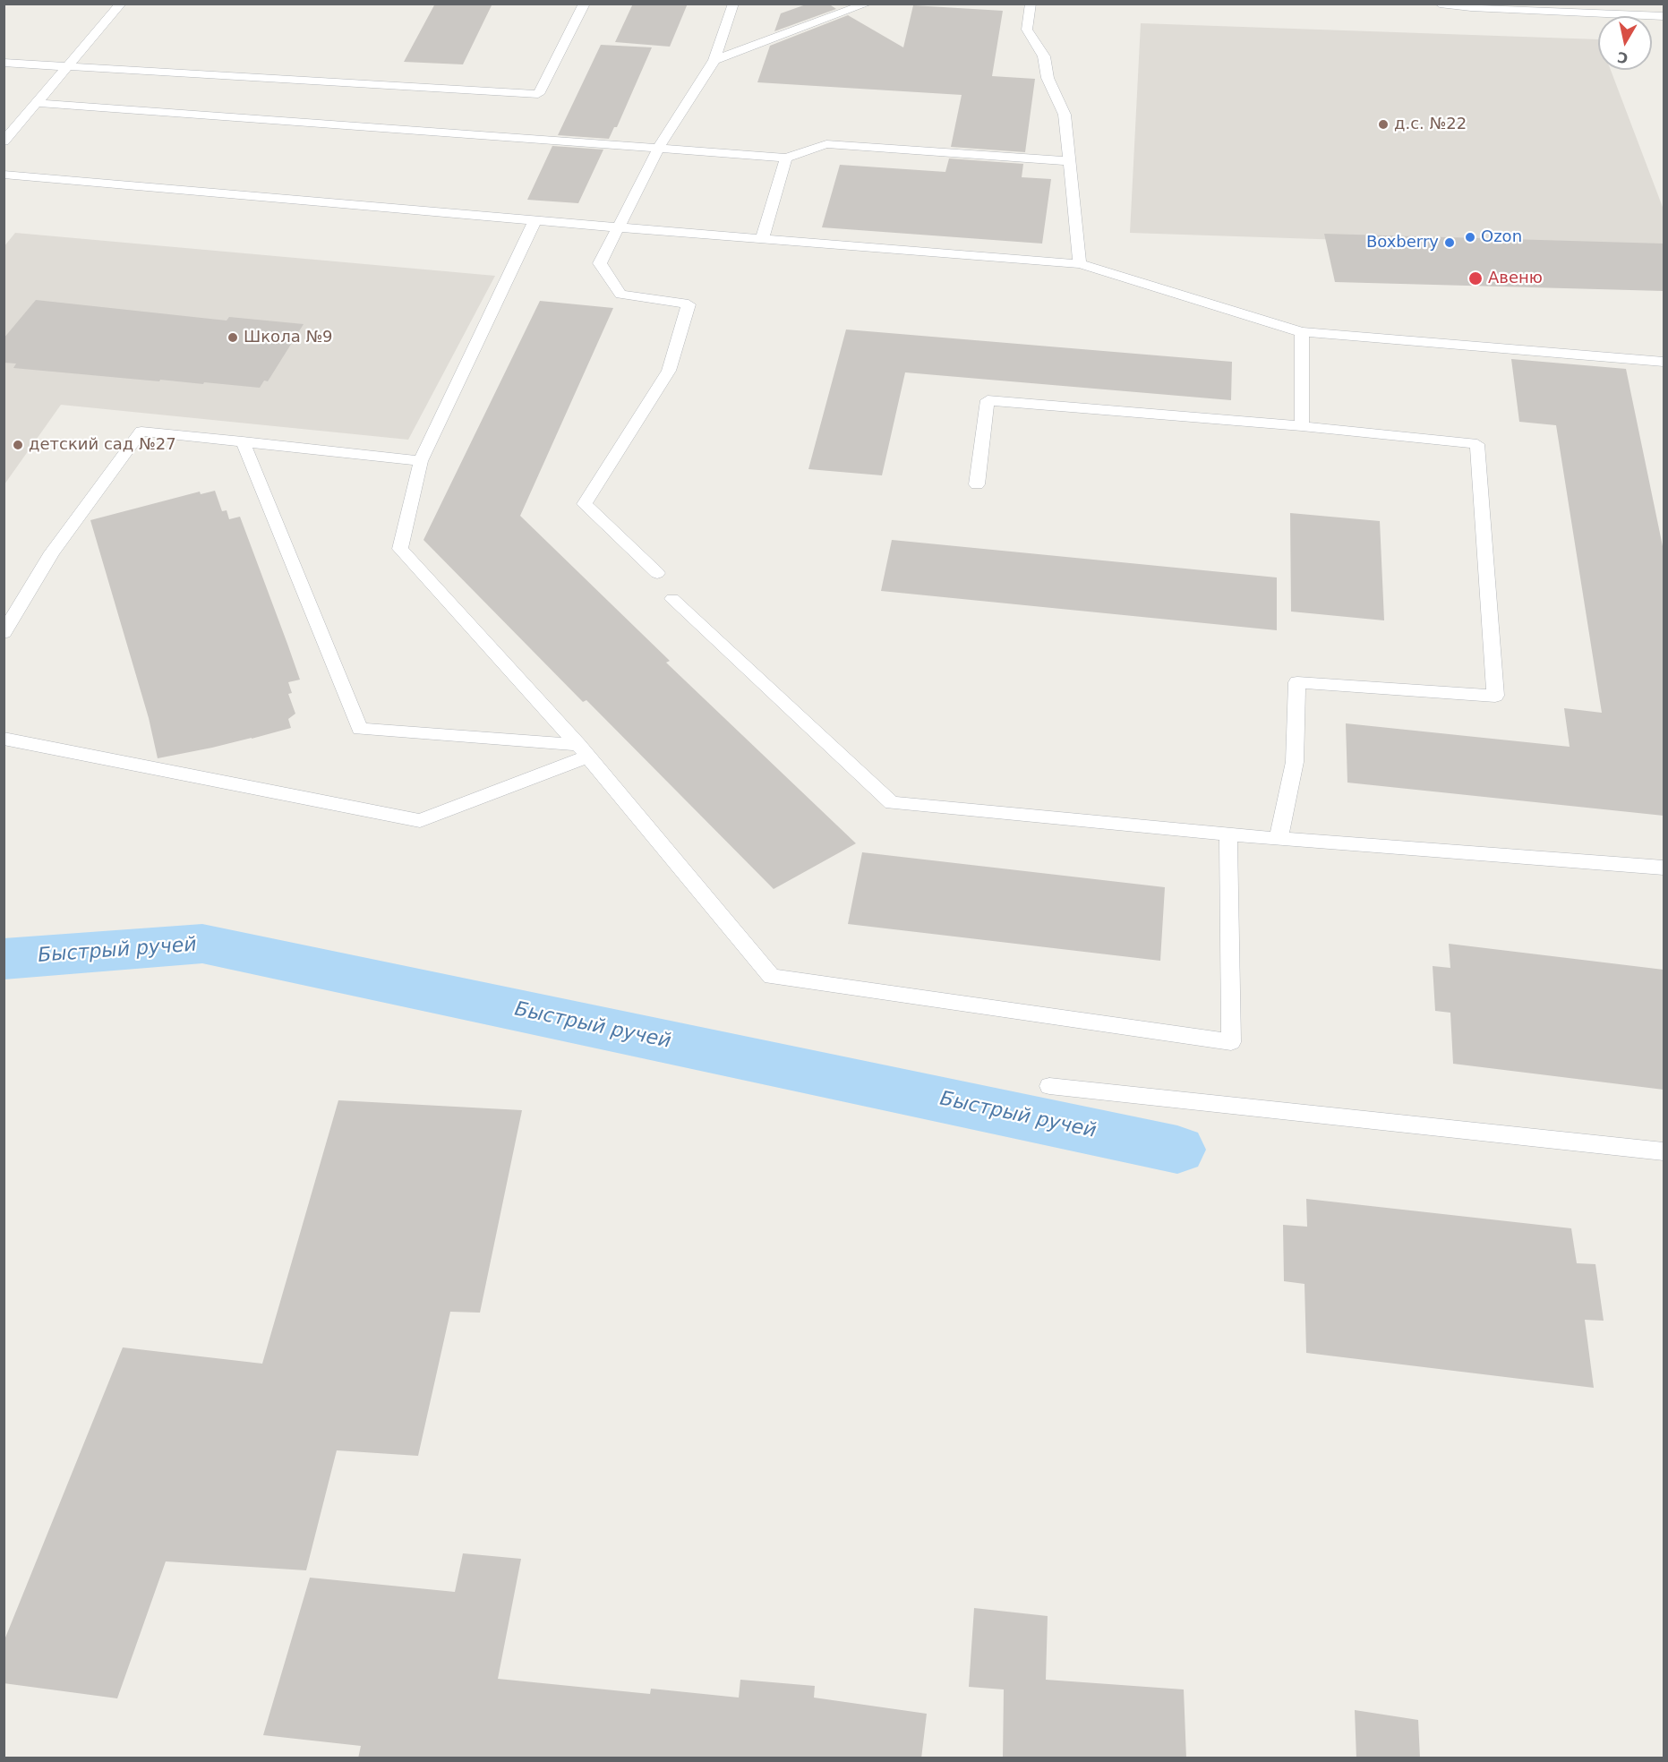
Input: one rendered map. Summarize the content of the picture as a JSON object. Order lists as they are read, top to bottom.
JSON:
{
  "water": ["Быстрый ручей"],
  "places": [
    "д.с. №22",
    "Ozon",
    "Boxberry",
    "Авеню",
    "Школа №9",
    "детский сад №27"
  ],
  "north": "bottom"
}
